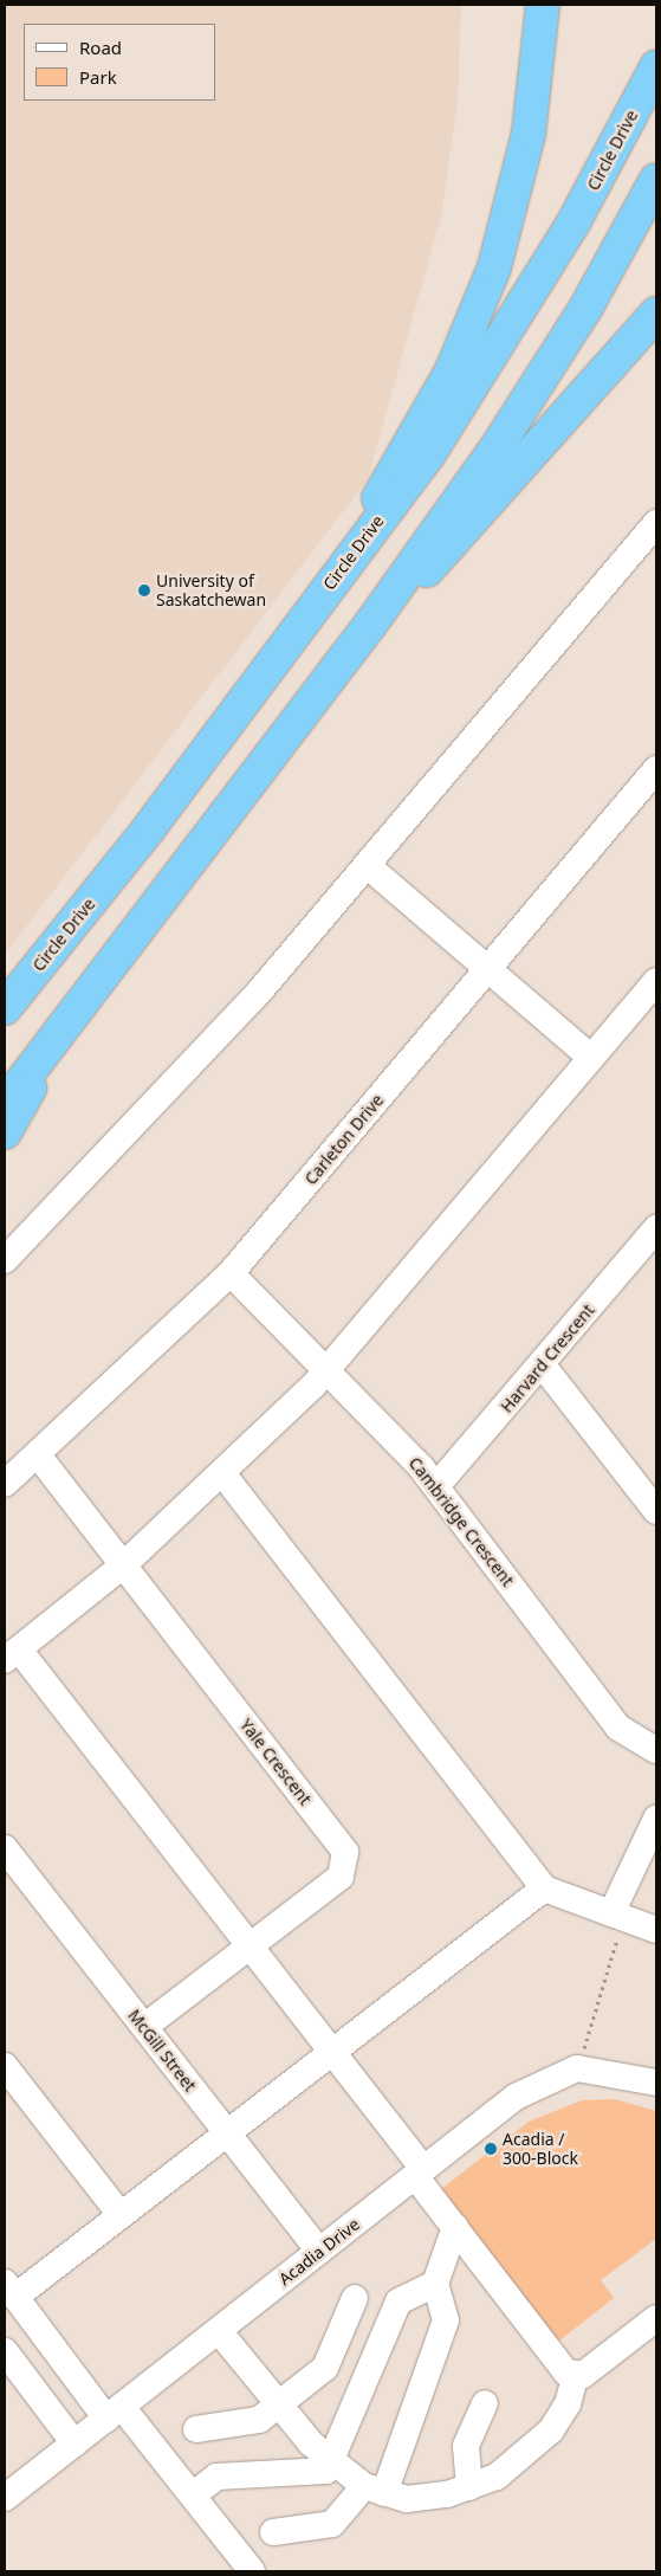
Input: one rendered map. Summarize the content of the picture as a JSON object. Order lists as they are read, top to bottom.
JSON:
{
  "streets": {
    "highway": ["Circle Drive"],
    "street": [
      "Carleton Drive",
      "Harvard Crescent",
      "Cambridge Crescent",
      "Yale Crescent",
      "McGill Street",
      "Acadia Drive"
    ]
  },
  "crossings": [
    ["Carleton Drive", "Cambridge Crescent"],
    ["Carleton Drive", "Yale Crescent"],
    ["Harvard Crescent", "Cambridge Crescent"],
    ["Yale Crescent", "McGill Street"],
    ["McGill Street", "Acadia Drive"]
  ],
  "places": ["University of Saskatchewan", "Acadia / 300-Block"],
  "legend": ["Road", "Park"]
}
